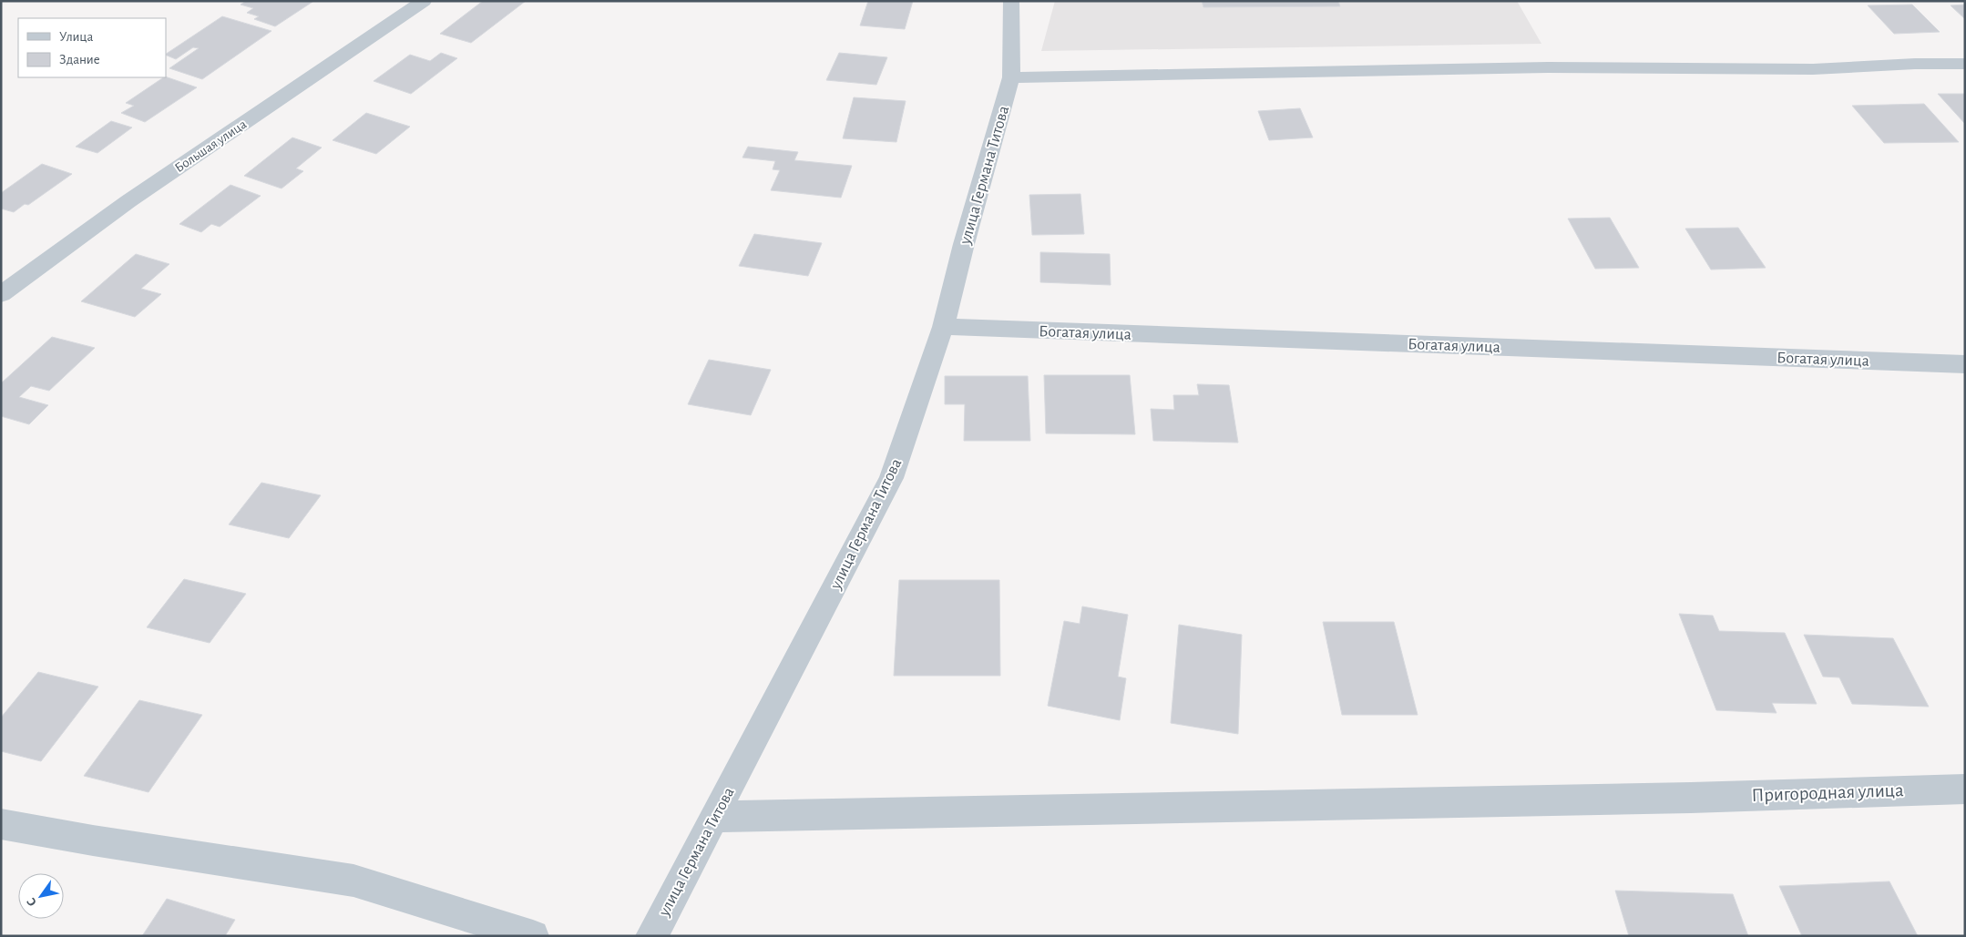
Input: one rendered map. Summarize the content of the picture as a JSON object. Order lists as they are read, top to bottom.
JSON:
{
  "streets": {
    "street": [
      "Большая улица",
      "улица Германа Титова",
      "Богатая улица",
      "Пригородная улица"
    ]
  },
  "crossings": [
    ["улица Германа Титова", "Богатая улица"],
    ["улица Германа Титова", "Пригородная улица"]
  ],
  "legend": ["Улица", "Здание"],
  "north": "bottom left"
}
